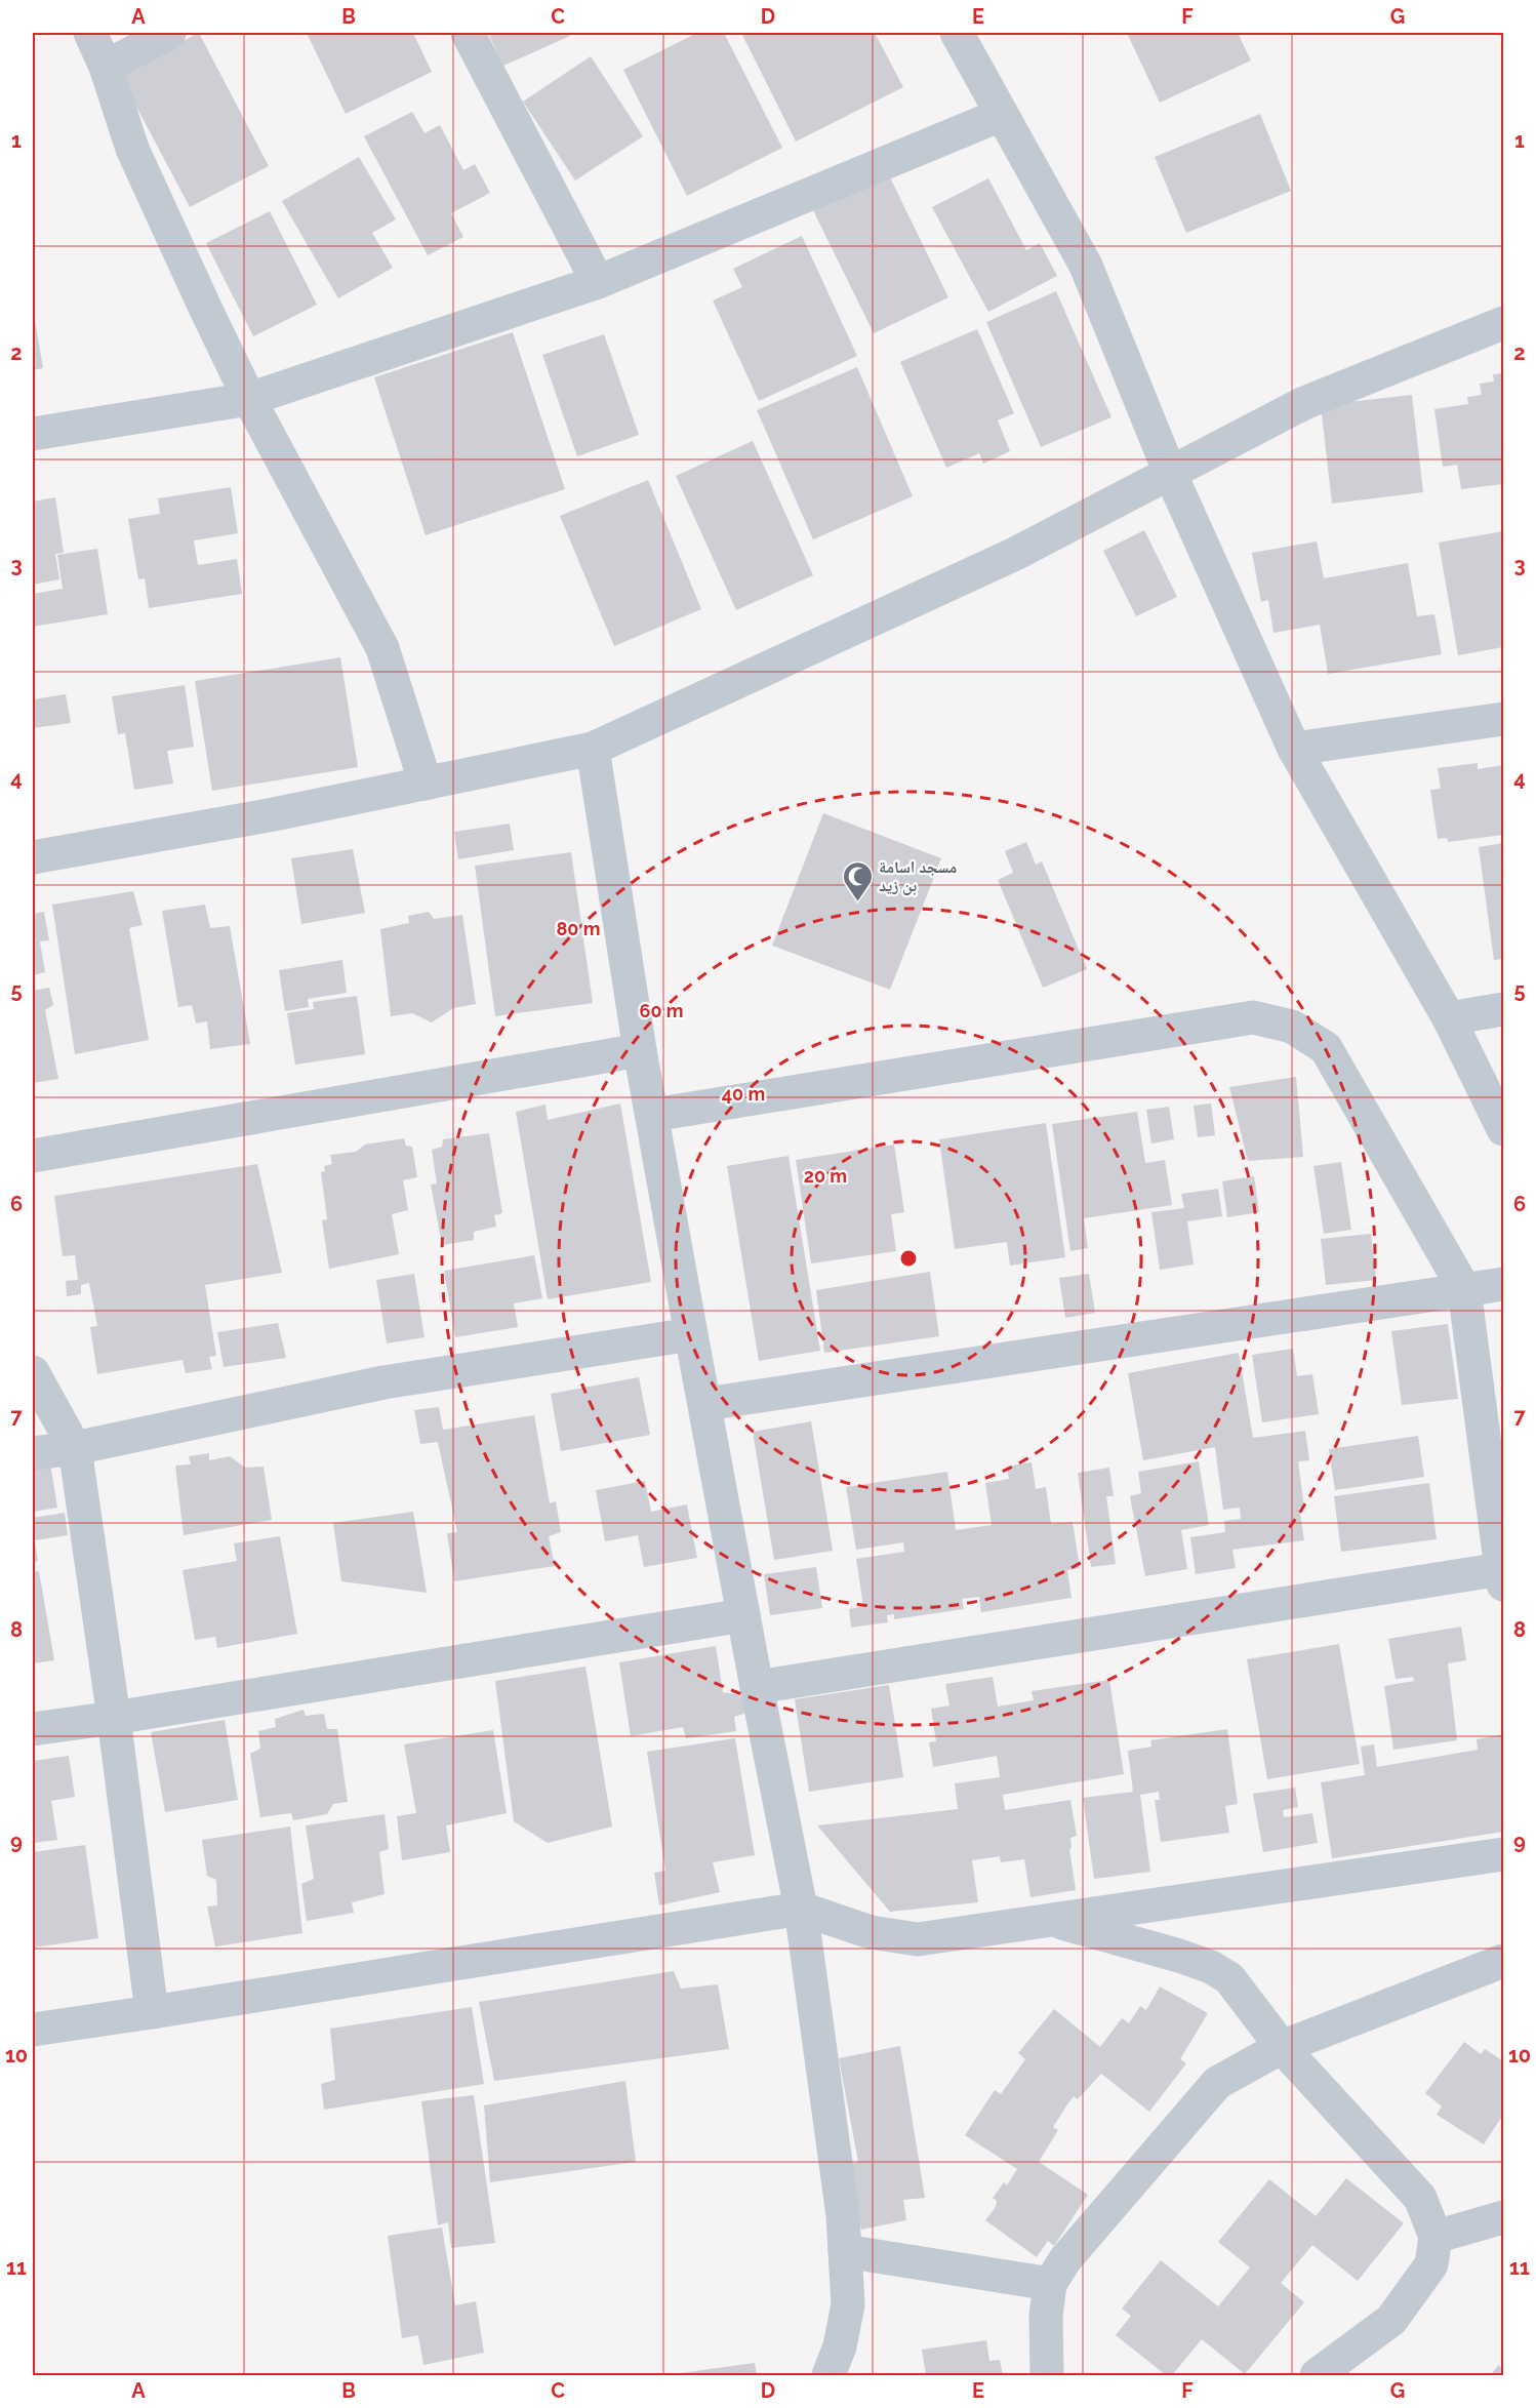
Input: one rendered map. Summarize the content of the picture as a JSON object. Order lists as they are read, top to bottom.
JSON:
{
  "places": {
    "mosque": ["مسجد اسامة بن زيد"]
  },
  "grid": {
    "columns": [
      "A",
      "B",
      "C",
      "D",
      "E",
      "F",
      "G"
    ],
    "rows": [
      "1",
      "2",
      "3",
      "4",
      "5",
      "6",
      "7",
      "8",
      "9",
      "10",
      "11"
    ]
  },
  "rings": [
    "80 m",
    "60 m",
    "40 m",
    "20 m"
  ]
}
